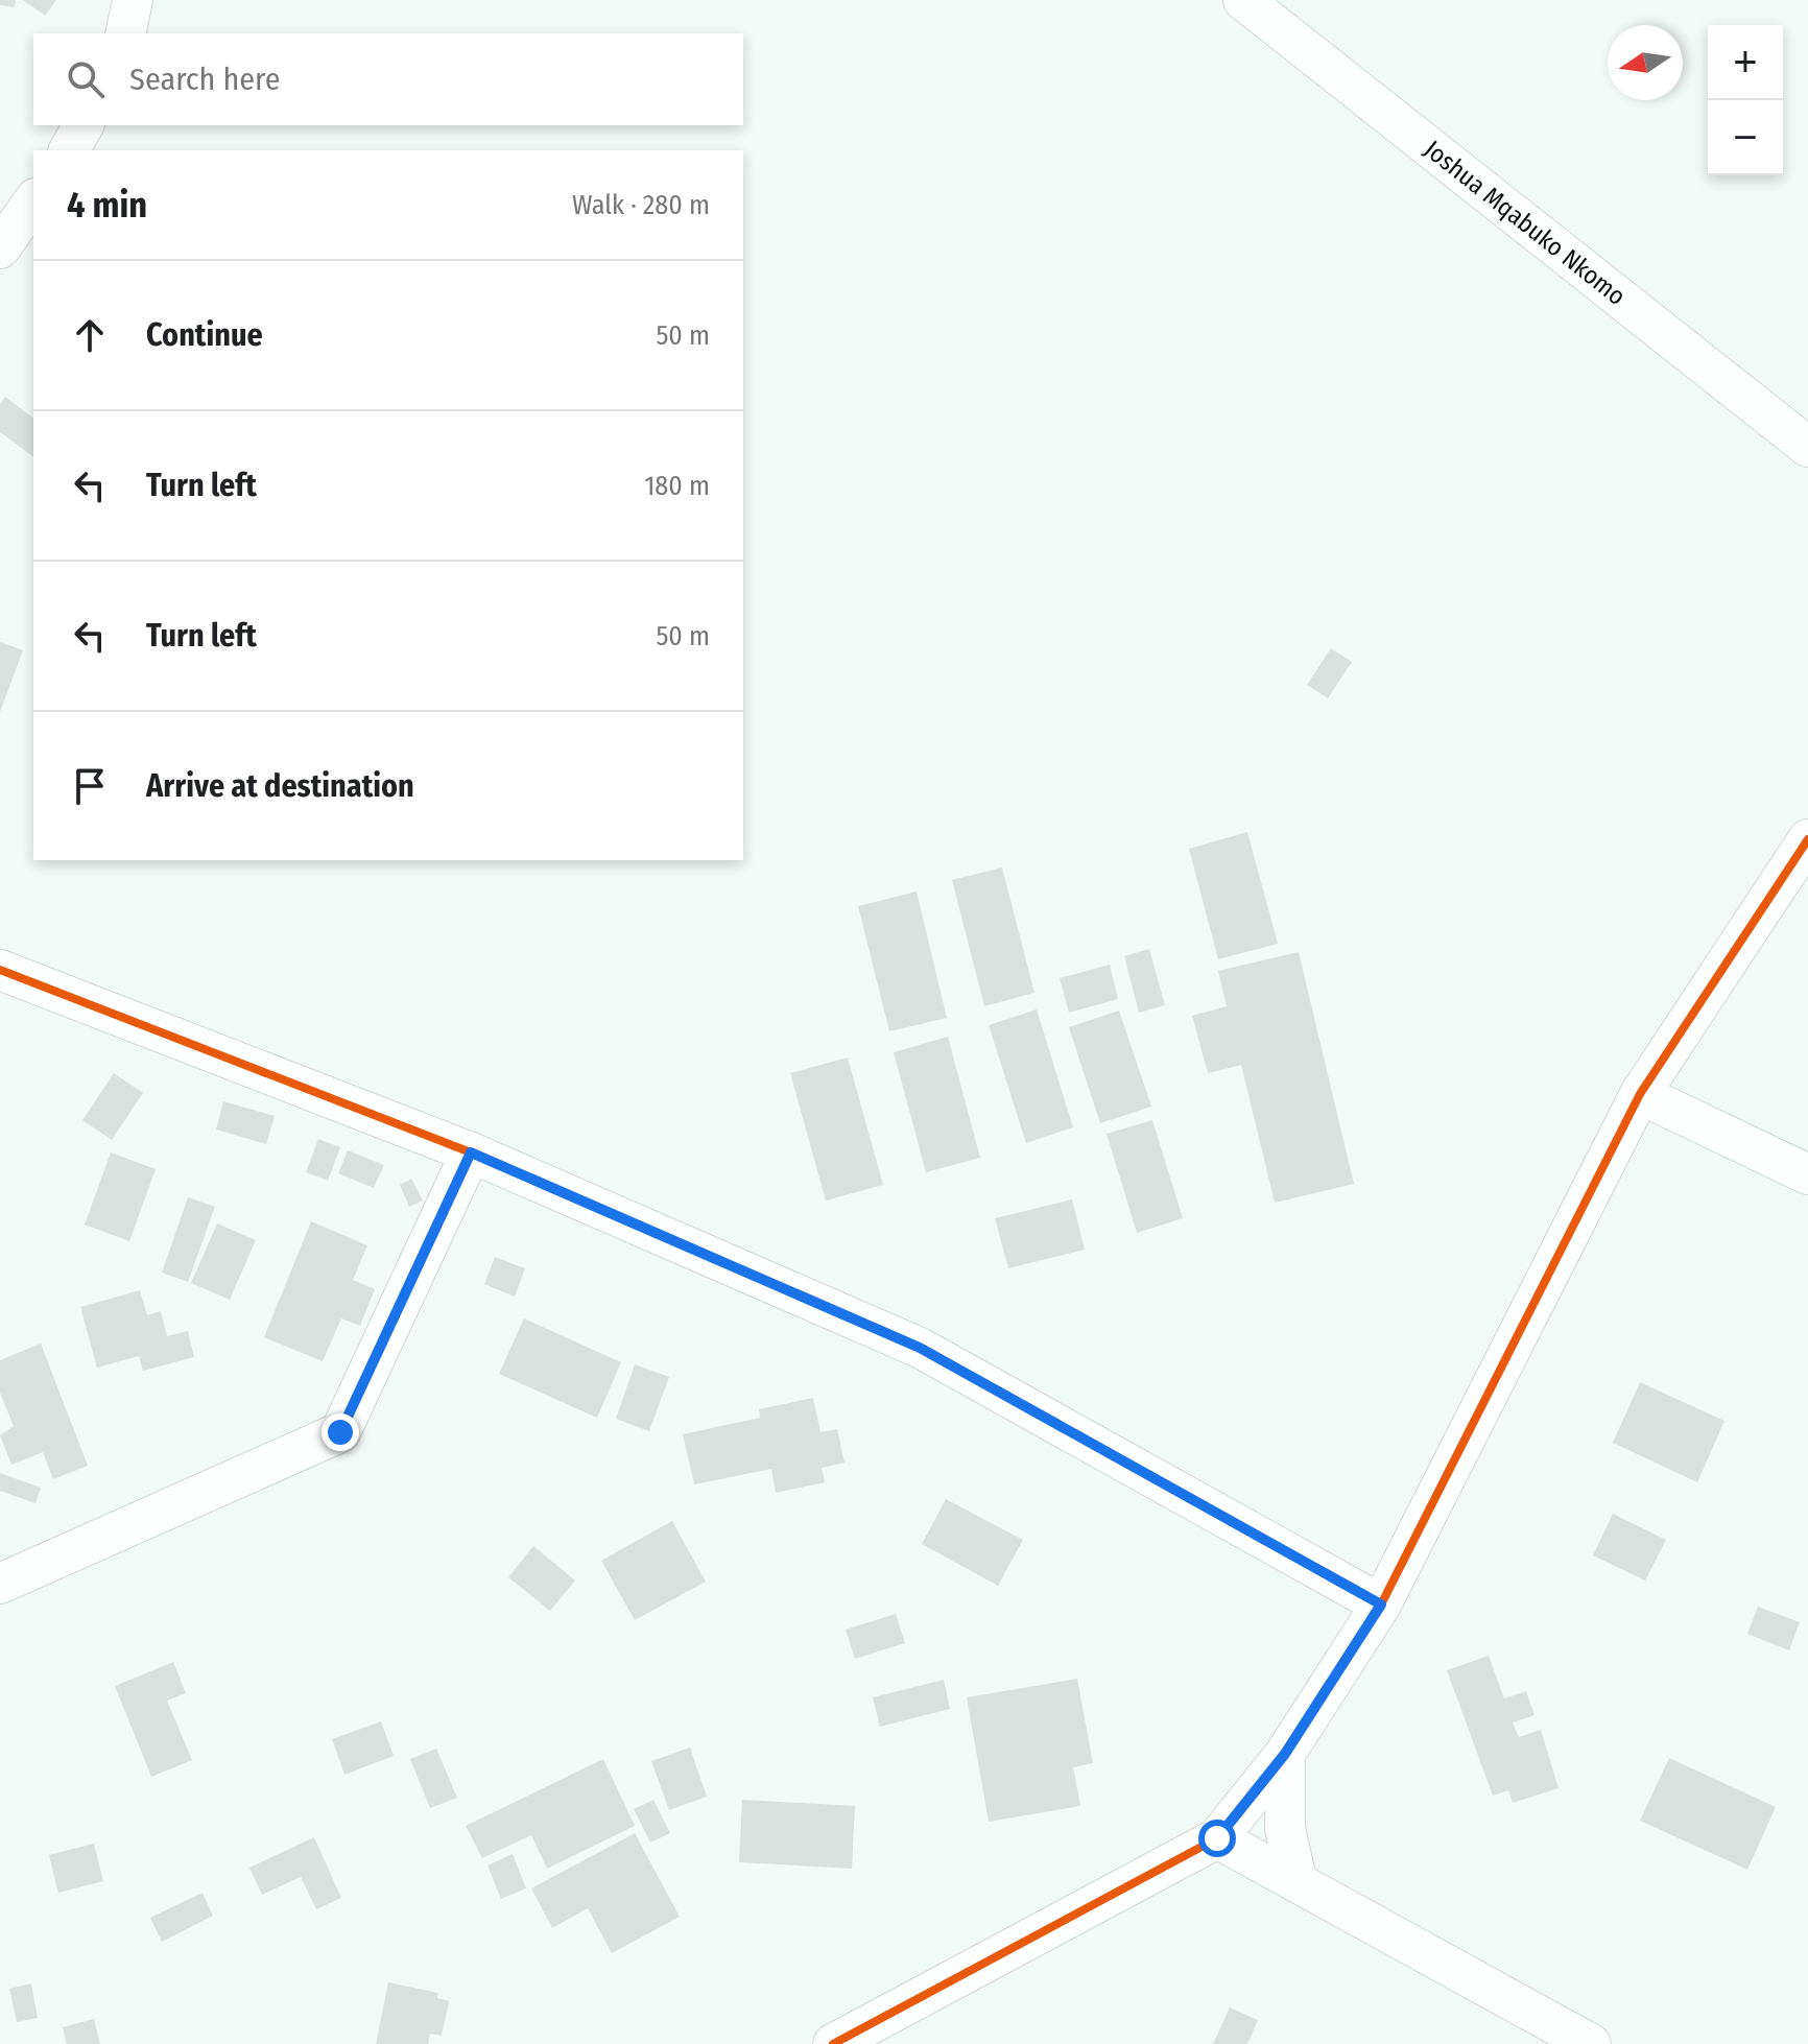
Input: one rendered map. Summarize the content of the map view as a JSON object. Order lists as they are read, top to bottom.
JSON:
{
  "streets": {
    "street": ["Joshua Mqabuko Nkomo"]
  },
  "north": "left",
  "page": {
    "map_buttons": ["+", "−"],
    "search": "Search here",
    "heading": ["4 min", "Walk · 280 m"],
    "list": [
      ["Continue", "50 m"],
      ["Turn left", "180 m"],
      ["Turn left", "50 m"],
      "Arrive at destination"
    ]
  }
}
